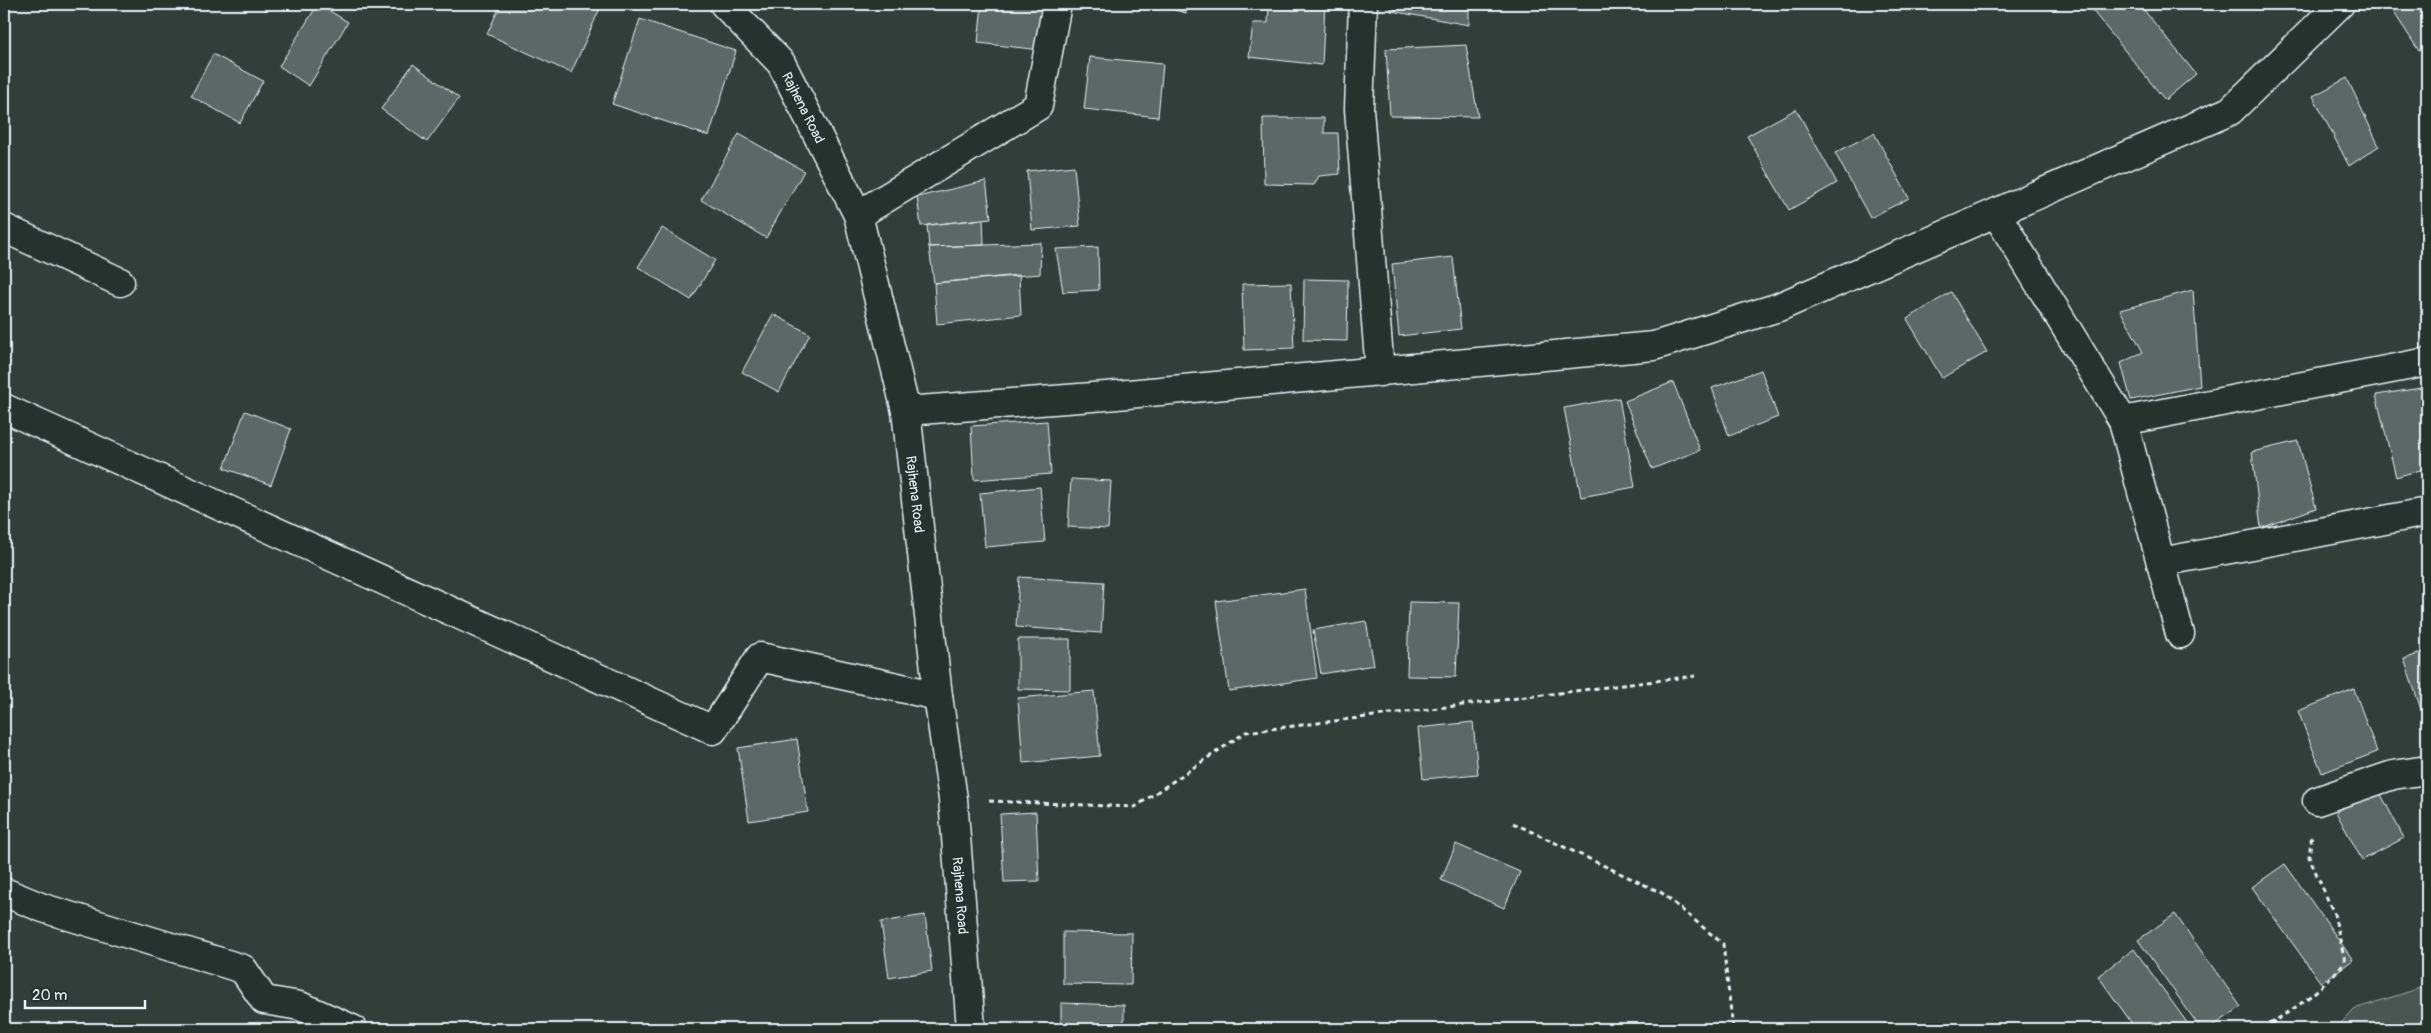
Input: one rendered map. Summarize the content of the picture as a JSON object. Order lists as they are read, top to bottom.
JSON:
{
  "streets": {
    "street": ["Rajhena Road"]
  },
  "scale_bar": "20 m"
}
